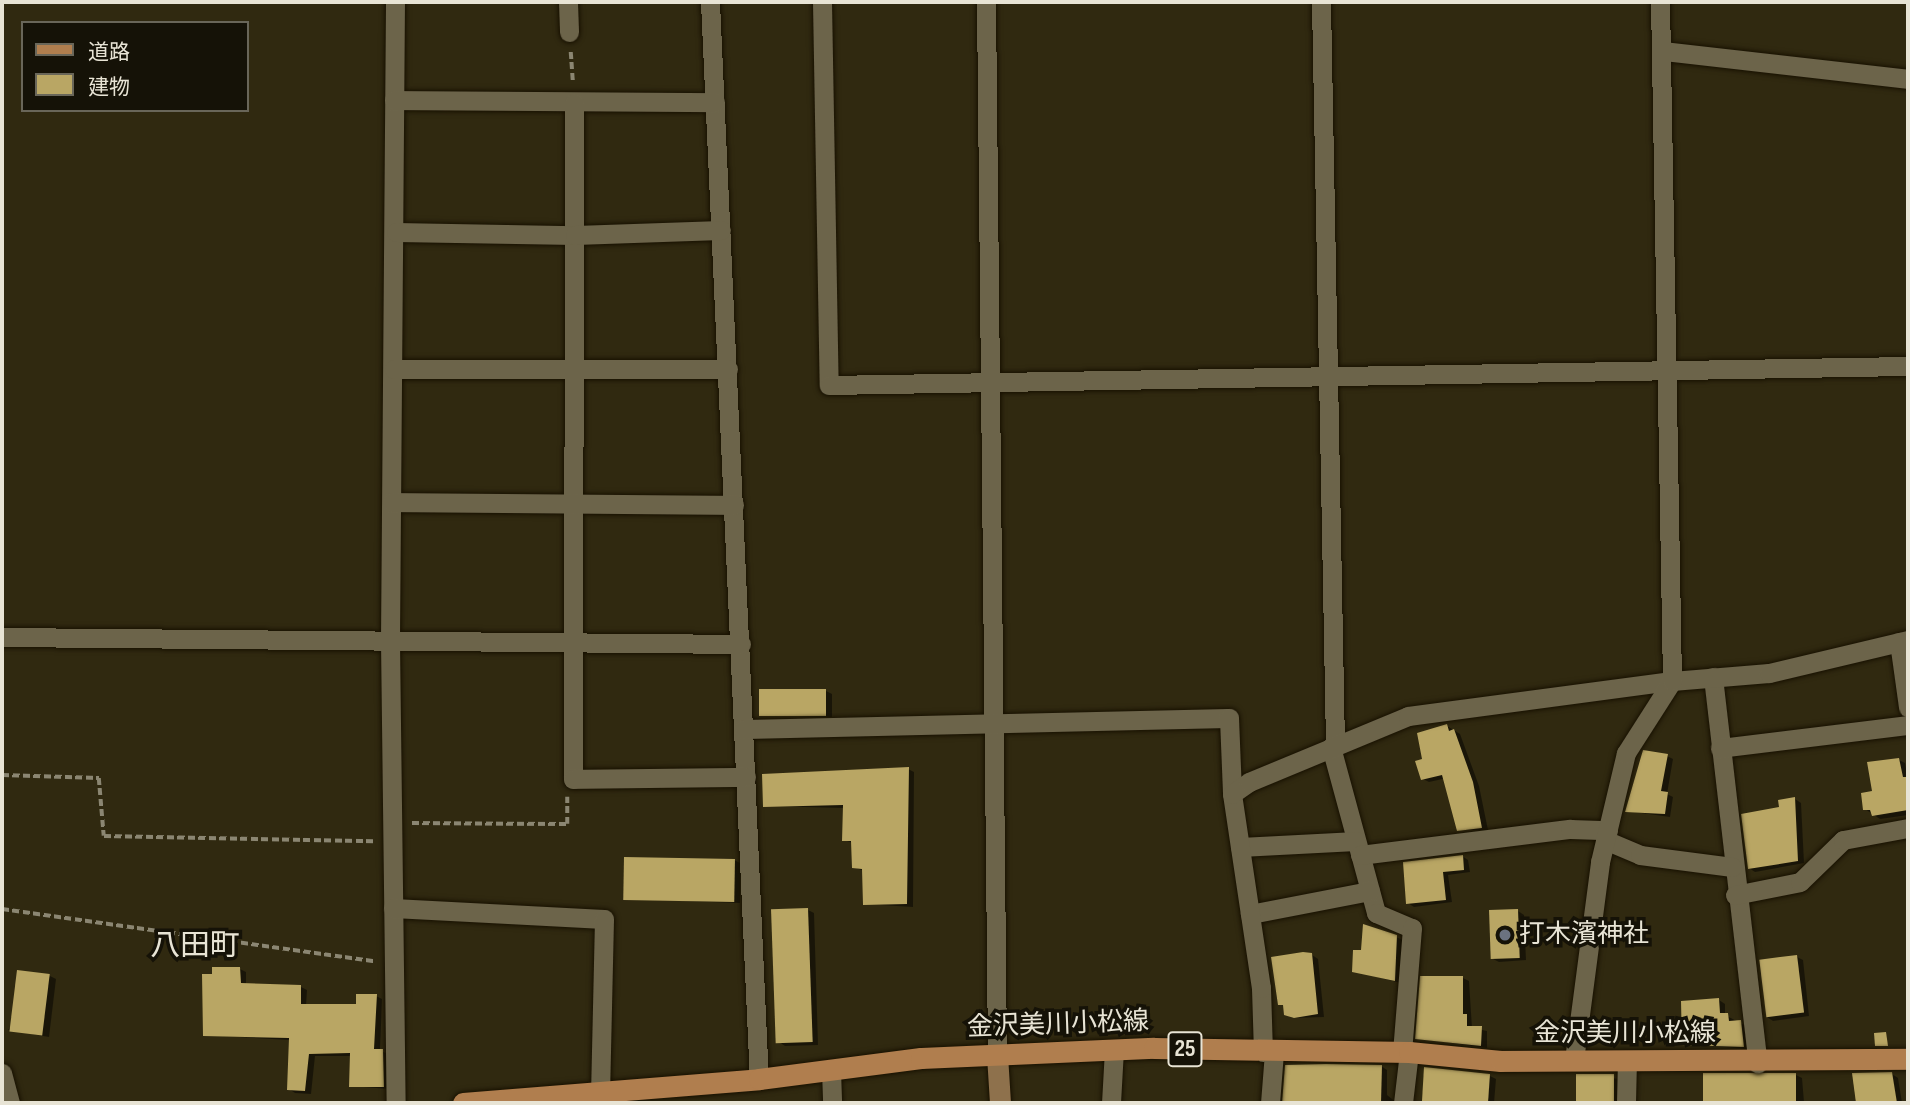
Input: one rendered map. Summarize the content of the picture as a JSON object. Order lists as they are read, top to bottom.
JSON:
{
  "streets": {
    "main road": ["金沢美川小松線", "25"]
  },
  "districts": ["八田町"],
  "places": ["打木濱神社"],
  "legend": ["道路", "建物"]
}
